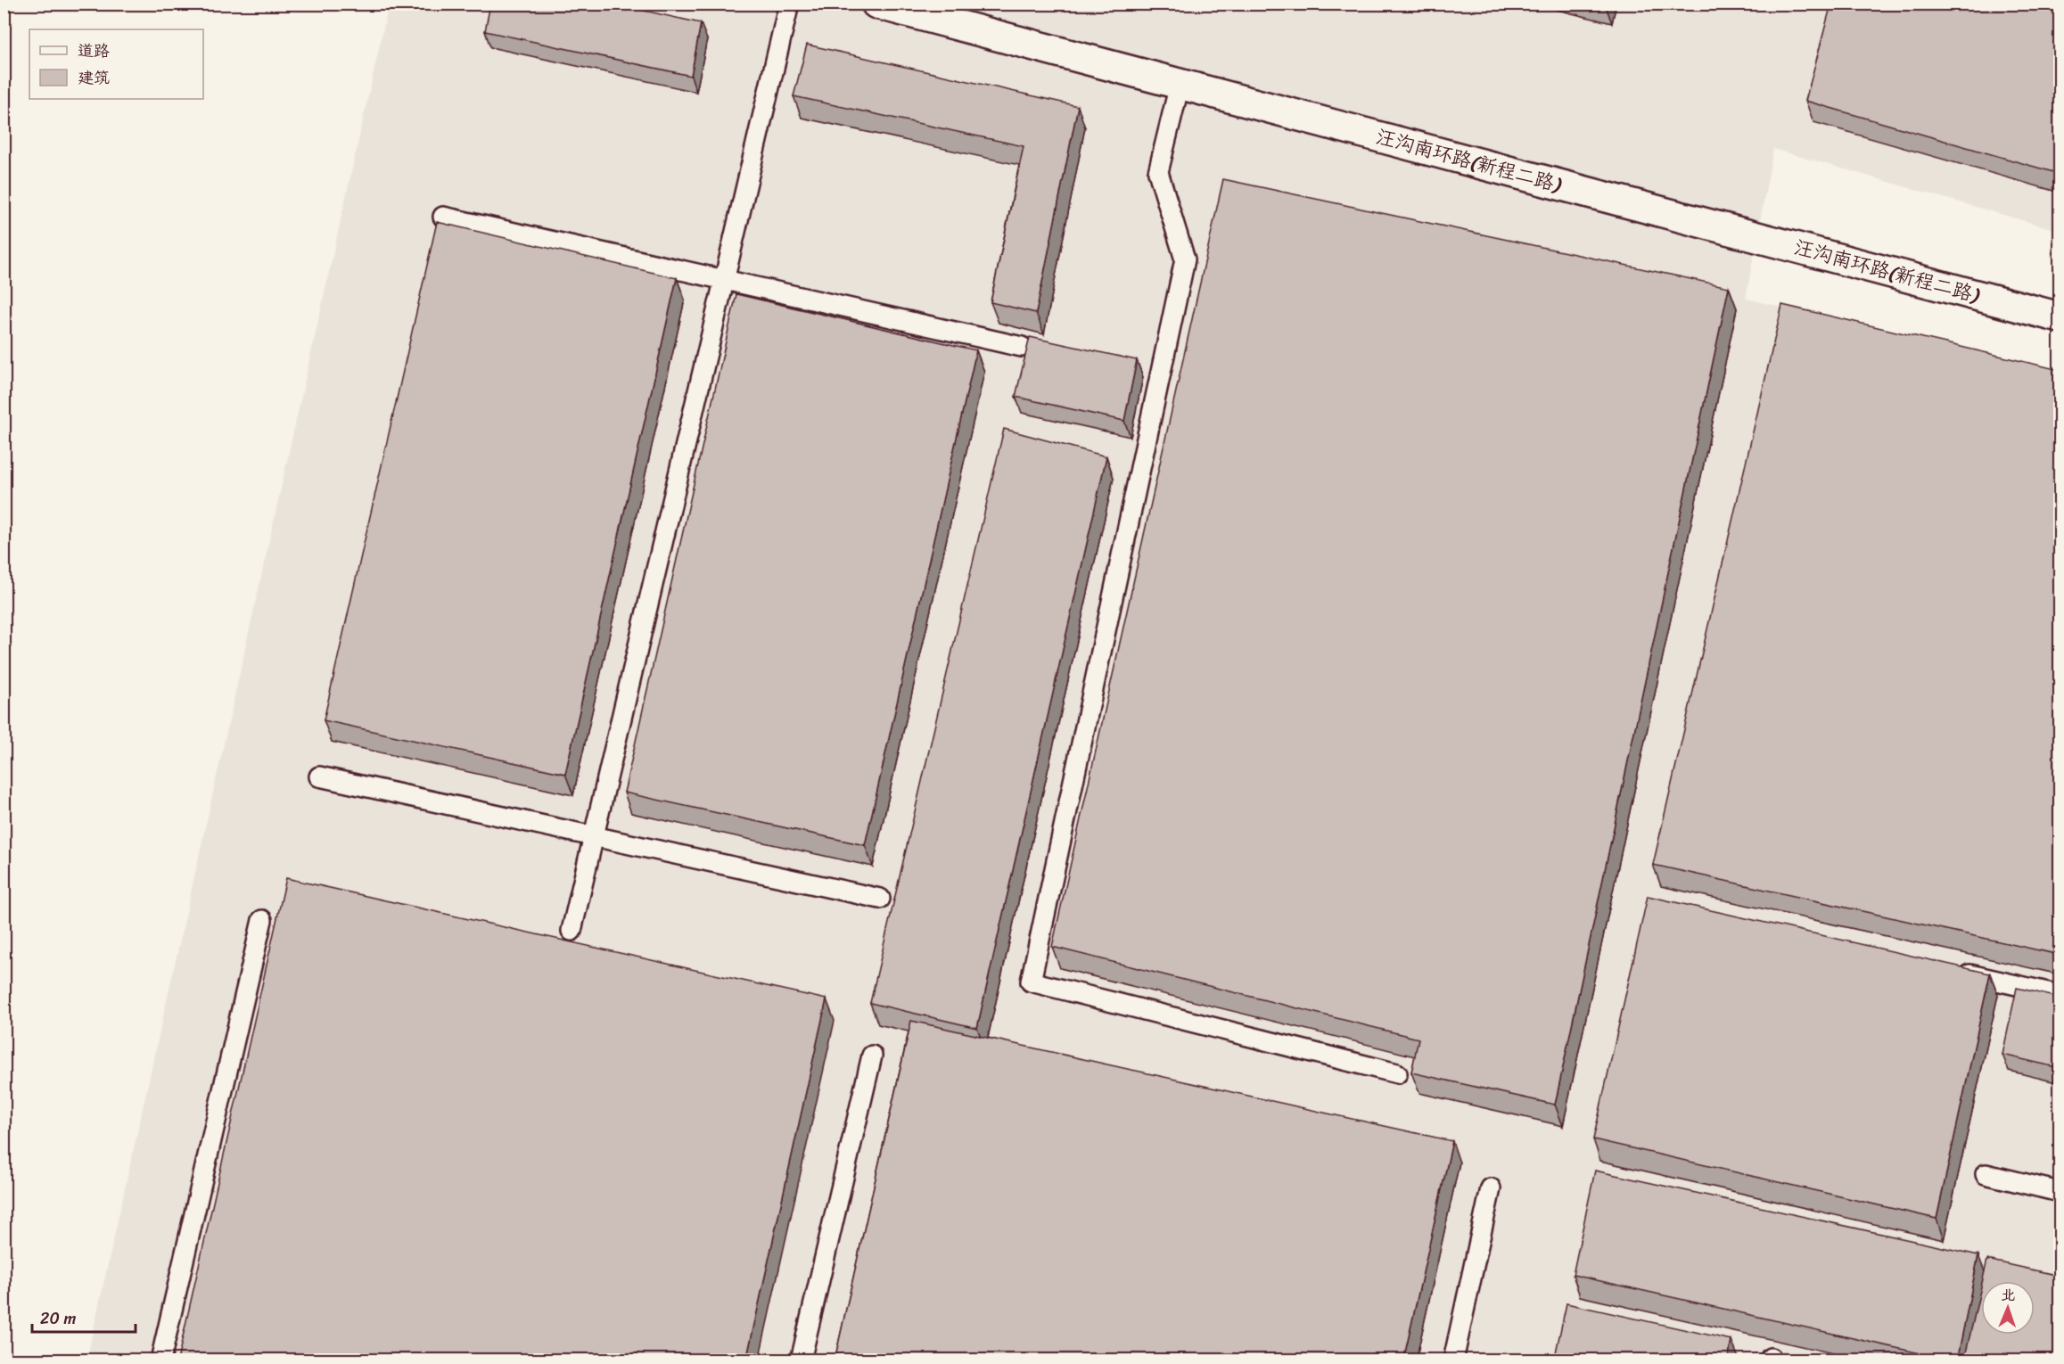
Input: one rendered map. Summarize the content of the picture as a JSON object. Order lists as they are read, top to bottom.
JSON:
{
  "streets": {
    "main road": ["汪沟南环路(新程二路)"]
  },
  "legend": ["道路", "建筑"],
  "scale_bar": "20 m",
  "north": "top"
}
